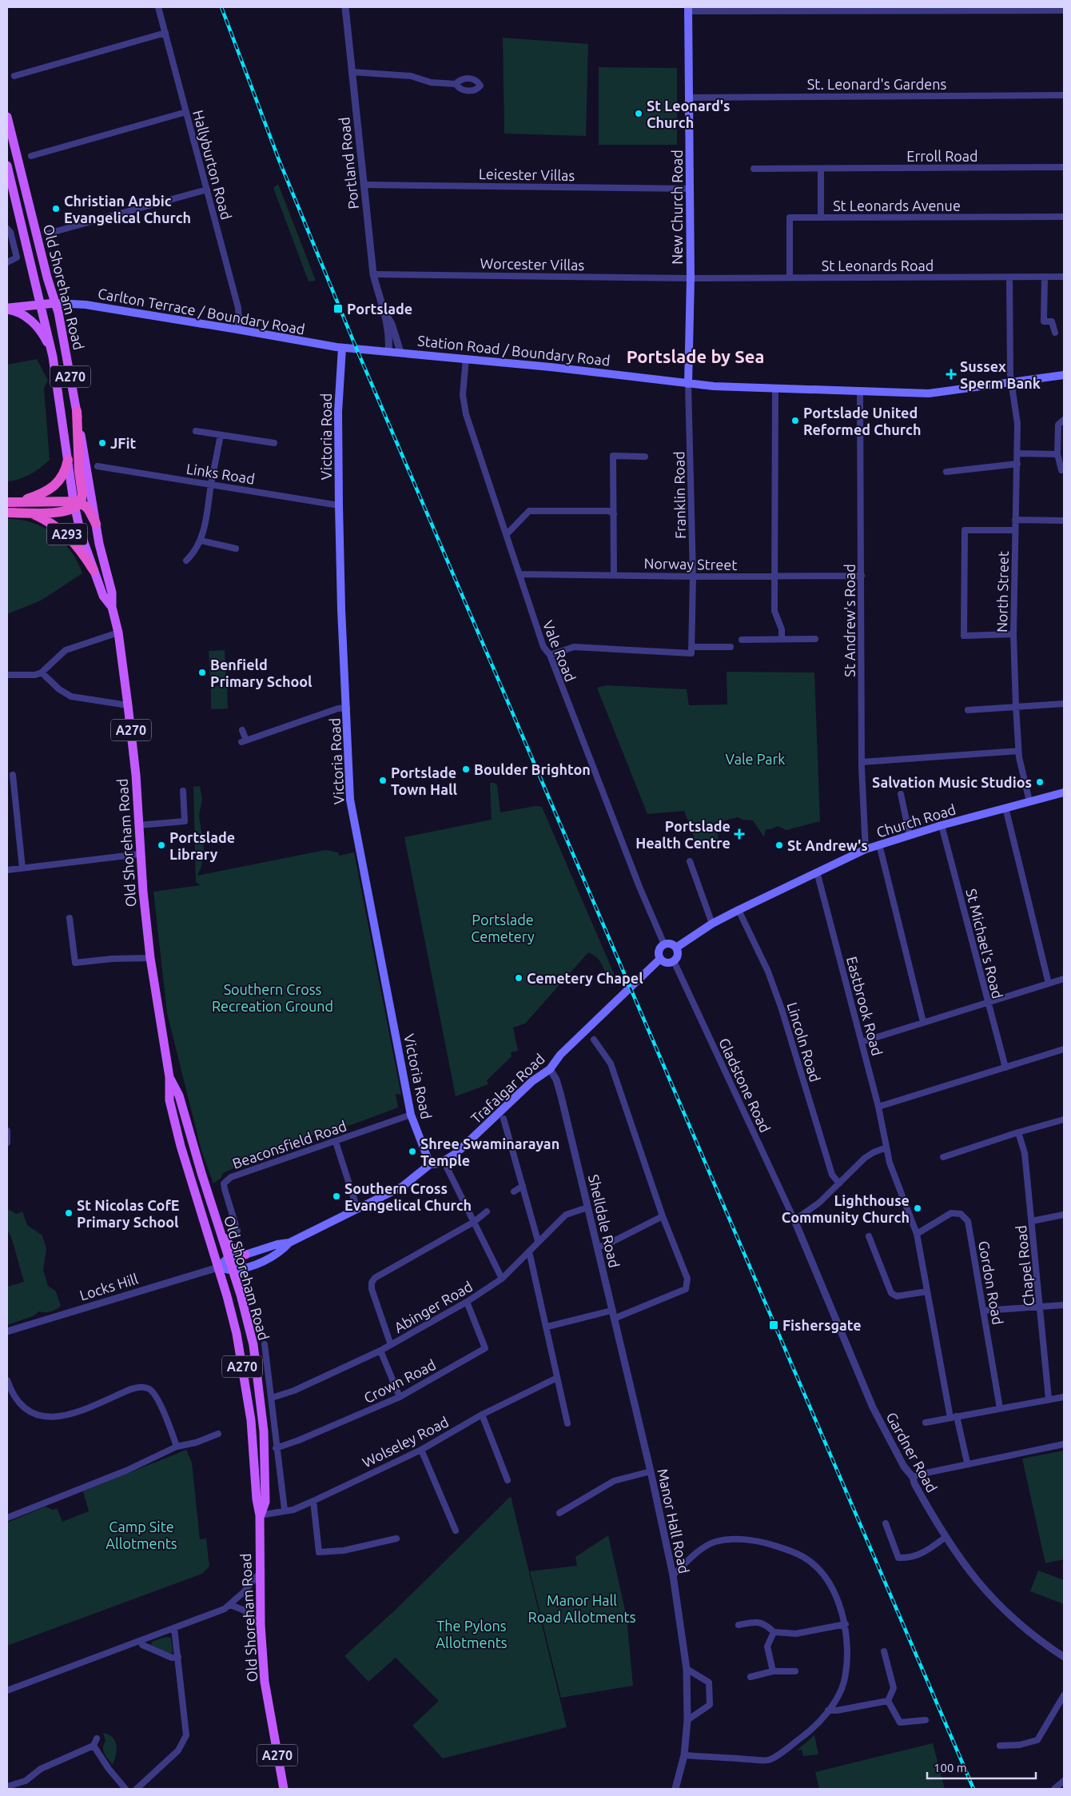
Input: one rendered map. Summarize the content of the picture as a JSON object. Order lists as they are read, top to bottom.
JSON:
{
  "streets": {
    "highway": ["A293"],
    "main road": [
      "New Church Road",
      "Old Shoreham Road",
      "Carlton Terrace / Boundary Road",
      "Station Road / Boundary Road",
      "A270",
      "Victoria Road",
      "Church Road",
      "Trafalgar Road"
    ],
    "street": [
      "St. Leonard's Gardens",
      "Erroll Road",
      "Portland Road",
      "Hallyburton Road",
      "Leicester Villas",
      "St Leonards Avenue",
      "Worcester Villas",
      "St Leonards Road",
      "Links Road",
      "Franklin Road",
      "Norway Street",
      "North Street",
      "St Andrew's Road",
      "Vale Road",
      "St Michael's Road",
      "Eastbrook Road",
      "Lincoln Road",
      "Gladstone Road",
      "Beaconsfield Road",
      "Shelldale Road",
      "Chapel Road",
      "Gordon Road",
      "Locks Hill",
      "Abinger Road",
      "Crown Road",
      "Wolseley Road",
      "Gardner Road",
      "Manor Hall Road"
    ]
  },
  "crossings": [
    ["St. Leonard's Gardens", "New Church Road"],
    ["Portland Road", "Leicester Villas"],
    ["Portland Road", "Worcester Villas"],
    ["Portland Road", "Station Road / Boundary Road"],
    ["Hallyburton Road", "Carlton Terrace / Boundary Road"],
    ["Leicester Villas", "New Church Road"],
    ["St Leonards Avenue", "St Leonards Road"],
    ["New Church Road", "Worcester Villas"],
    ["New Church Road", "St Leonards Road"],
    ["New Church Road", "Station Road / Boundary Road"],
    ["New Church Road", "Franklin Road"],
    ["Worcester Villas", "St Leonards Road"],
    ["St Leonards Road", "North Street"],
    ["Old Shoreham Road", "Carlton Terrace / Boundary Road"],
    ["Old Shoreham Road", "A293"],
    ["Old Shoreham Road", "Trafalgar Road"],
    ["Old Shoreham Road", "Locks Hill"],
    ["Old Shoreham Road", "Wolseley Road"],
    ["Carlton Terrace / Boundary Road", "Station Road / Boundary Road"],
    ["Carlton Terrace / Boundary Road", "Victoria Road"],
    ["Station Road / Boundary Road", "Victoria Road"],
    ["Station Road / Boundary Road", "Franklin Road"],
    ["Station Road / Boundary Road", "North Street"],
    ["Station Road / Boundary Road", "St Andrew's Road"],
    ["Station Road / Boundary Road", "Vale Road"],
    ["Victoria Road", "Links Road"],
    ["Victoria Road", "Trafalgar Road"],
    ["Victoria Road", "Beaconsfield Road"],
    ["Franklin Road", "Norway Street"],
    ["Norway Street", "St Andrew's Road"],
    ["Norway Street", "Vale Road"],
    ["North Street", "Church Road"],
    ["St Andrew's Road", "Church Road"],
    ["Vale Road", "Church Road"],
    ["Vale Road", "Gladstone Road"],
    ["Vale Road", "Trafalgar Road"],
    ["Church Road", "St Michael's Road"],
    ["Church Road", "Eastbrook Road"],
    ["Church Road", "Lincoln Road"],
    ["Church Road", "Gladstone Road"],
    ["Church Road", "Trafalgar Road"],
    ["Eastbrook Road", "Gordon Road"],
    ["Gladstone Road", "Trafalgar Road"],
    ["Gladstone Road", "Gardner Road"],
    ["Trafalgar Road", "Shelldale Road"],
    ["Shelldale Road", "Abinger Road"],
    ["Shelldale Road", "Manor Hall Road"],
    ["Abinger Road", "Crown Road"]
  ],
  "districts": ["Portslade by Sea"],
  "parks": [
    "Vale Park",
    "Portslade Cemetery",
    "Southern Cross Recreation Ground",
    "Camp Site Allotments",
    "Manor Hall Road Allotments",
    "The Pylons Allotments"
  ],
  "places": {
    "other": [
      "St Leonard's Church",
      "Christian Arabic Evangelical Church",
      "Portslade United Reformed Church",
      "JFit",
      "Benfield Primary School",
      "Boulder Brighton",
      "Portslade Town Hall",
      "Salvation Music Studios",
      "Portslade Library",
      "St Andrew's",
      "Cemetery Chapel",
      "Shree Swaminarayan Temple",
      "Southern Cross Evangelical Church",
      "Lighthouse Community Church",
      "St Nicolas CofE Primary School"
    ],
    "transit": ["Portslade", "Fishersgate"],
    "health": ["Sussex Sperm Bank", "Portslade Health Centre"]
  },
  "scale_bar": "100 m"
}
